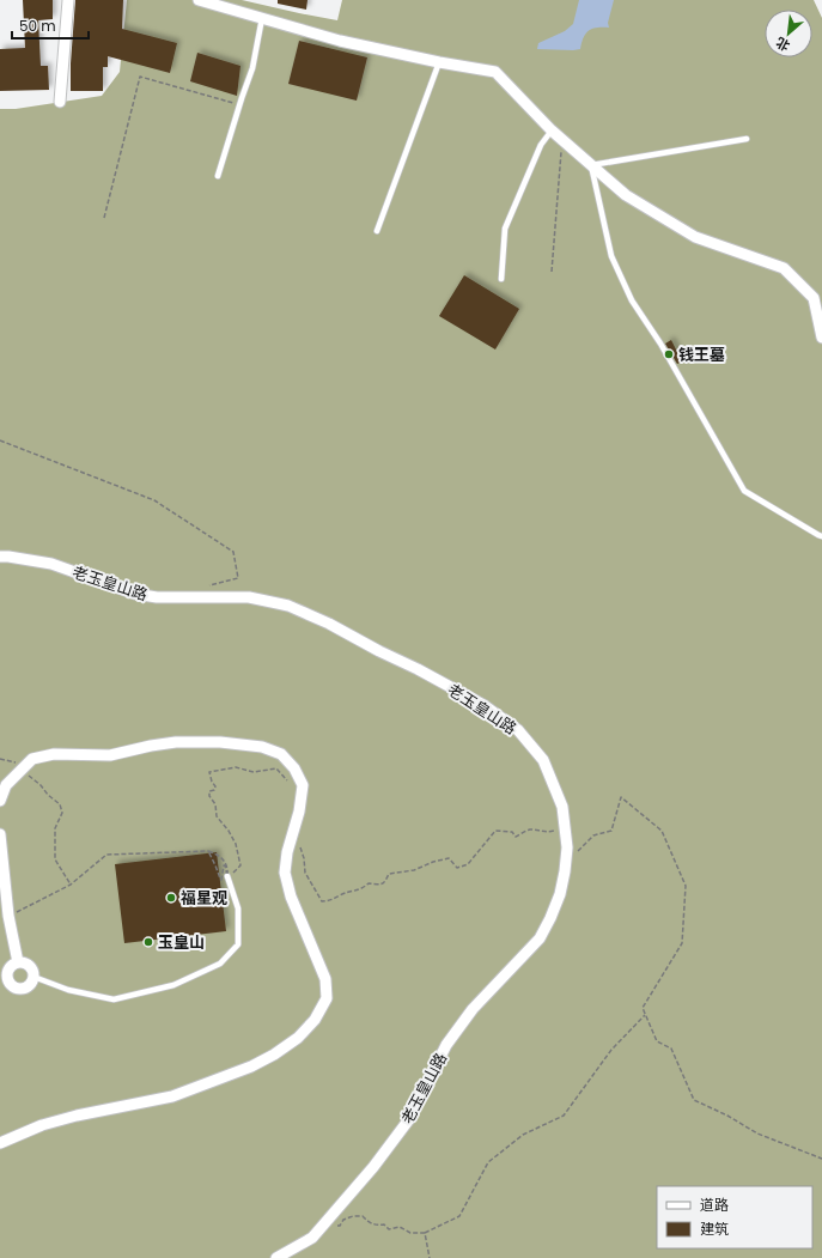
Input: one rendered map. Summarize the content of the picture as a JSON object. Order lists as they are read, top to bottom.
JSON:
{
  "streets": {
    "street": ["老玉皇山路"]
  },
  "places": ["钱王墓", "福星观", "玉皇山"],
  "legend": ["道路", "建筑"],
  "scale_bar": "50 m",
  "north": "bottom left"
}
